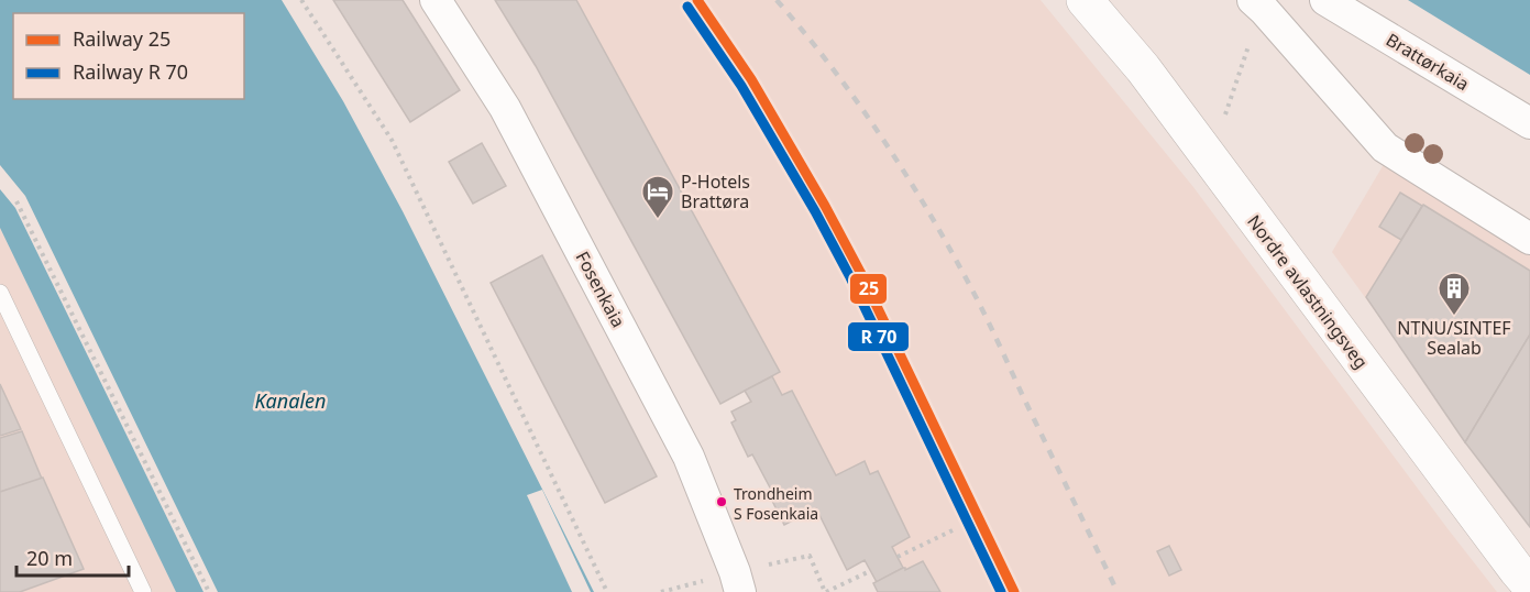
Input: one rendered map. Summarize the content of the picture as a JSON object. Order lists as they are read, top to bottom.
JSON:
{
  "streets": {
    "highway": ["Nordre avlastningsveg"],
    "street": ["Brattørkaia", "Fosenkaia"]
  },
  "water": ["Kanalen"],
  "places": {
    "hotel": ["P-Hotels Brattøra"],
    "building": ["NTNU/SINTEF Sealab"],
    "other": ["Trondheim S Fosenkaia"]
  },
  "lines": ["rail line 25"],
  "legend": ["Railway 25", "Railway R 70"],
  "scale_bar": "20 m"
}
